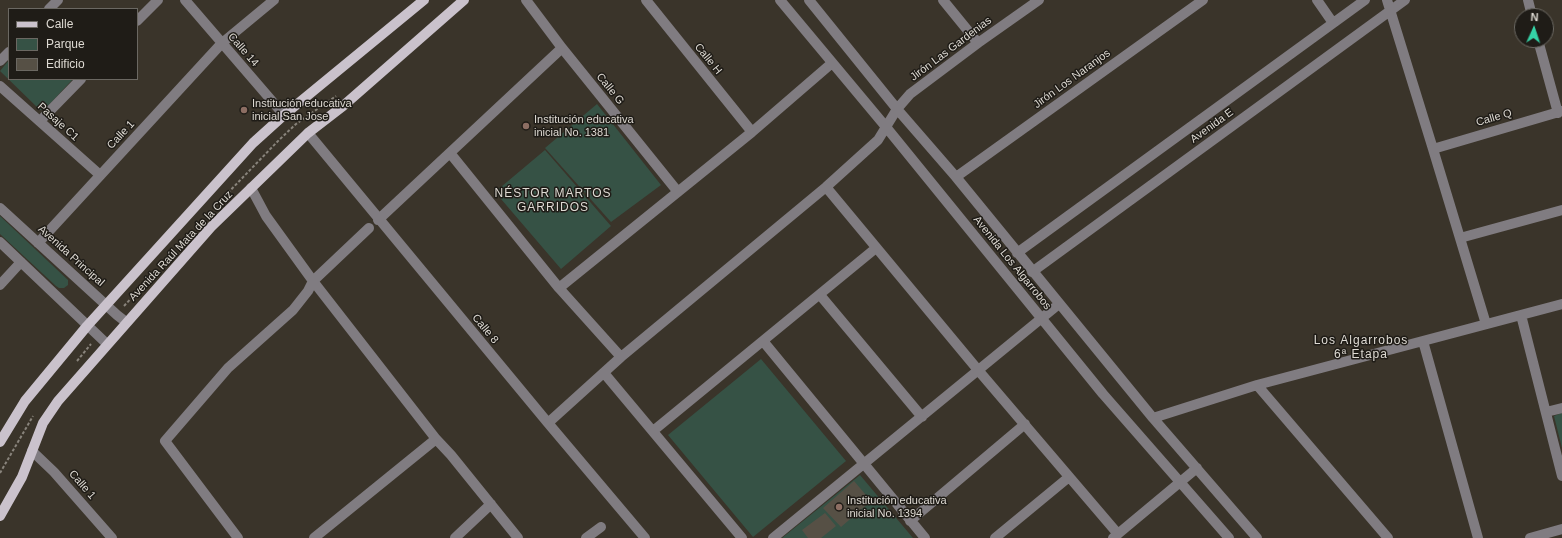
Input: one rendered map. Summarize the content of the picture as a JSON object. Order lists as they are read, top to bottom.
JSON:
{
  "streets": {
    "main road": ["Avenida Raúl Mata de la Cruz"],
    "street": [
      "Jirón Las Gardenias",
      "Calle 14",
      "Calle H",
      "Jirón Los Naranjos",
      "Calle G",
      "Calle Q",
      "Pasaje C1",
      "Avenida E",
      "Calle 1",
      "Avenida Principal",
      "Avenida Los Algarrobos",
      "Calle 8"
    ]
  },
  "crossings": [
    ["Jirón Las Gardenias", "Avenida Los Algarrobos"],
    ["Jirón Las Gardenias", "Calle 8"],
    ["Calle 14", "Calle 1"],
    ["Calle 14", "Avenida Raúl Mata de la Cruz"],
    ["Jirón Los Naranjos", "Avenida Los Algarrobos"],
    ["Pasaje C1", "Calle 1"],
    ["Avenida E", "Avenida Los Algarrobos"],
    ["Calle 1", "Avenida Raúl Mata de la Cruz"],
    ["Calle 1", "Avenida Principal"],
    ["Avenida Raúl Mata de la Cruz", "Avenida Principal"],
    ["Avenida Raúl Mata de la Cruz", "Calle 8"]
  ],
  "districts": ["NÉSTOR MARTOS GARRIDOS", "Los Algarrobos 6ª Etapa"],
  "places": ["Institución educativa inicial San Jose", "Institución educativa inicial No. 1381", "Institución educativa inicial No. 1394"],
  "legend": ["Calle", "Parque", "Edificio"],
  "north": "top"
}
